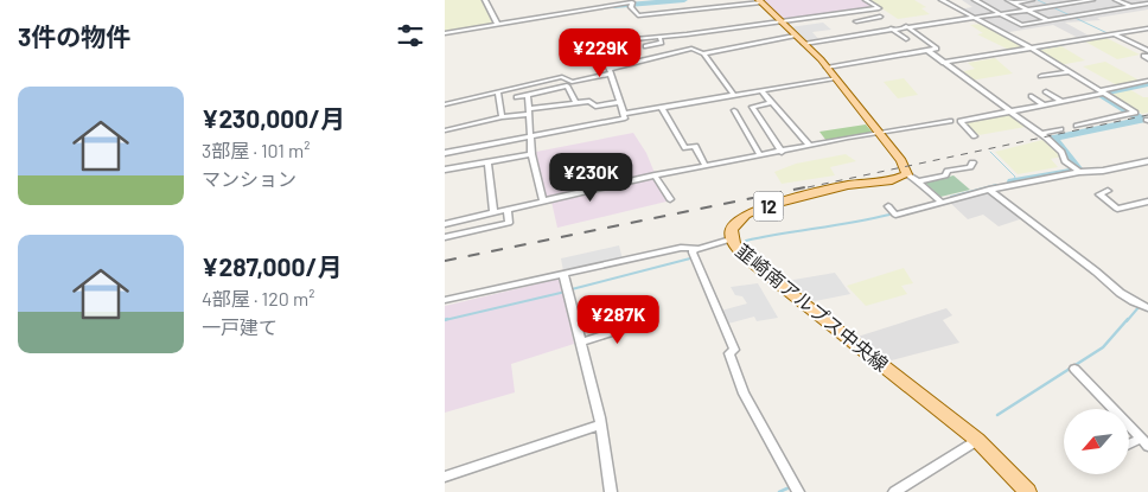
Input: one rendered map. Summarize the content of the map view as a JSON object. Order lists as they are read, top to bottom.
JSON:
{
  "streets": {
    "main road": ["12", "韮崎南アルプス中央線"]
  },
  "north": "bottom left",
  "page": {
    "heading": "3件の物件",
    "price": ["¥229K", "¥230K", "¥287K"],
    "list": [
      {
        "name": "¥230,000/月",
        "note": "3部屋 · 101 m² · マンション"
      },
      {
        "name": "¥287,000/月",
        "note": "4部屋 · 120 m² · 一戸建て"
      }
    ]
  }
}
